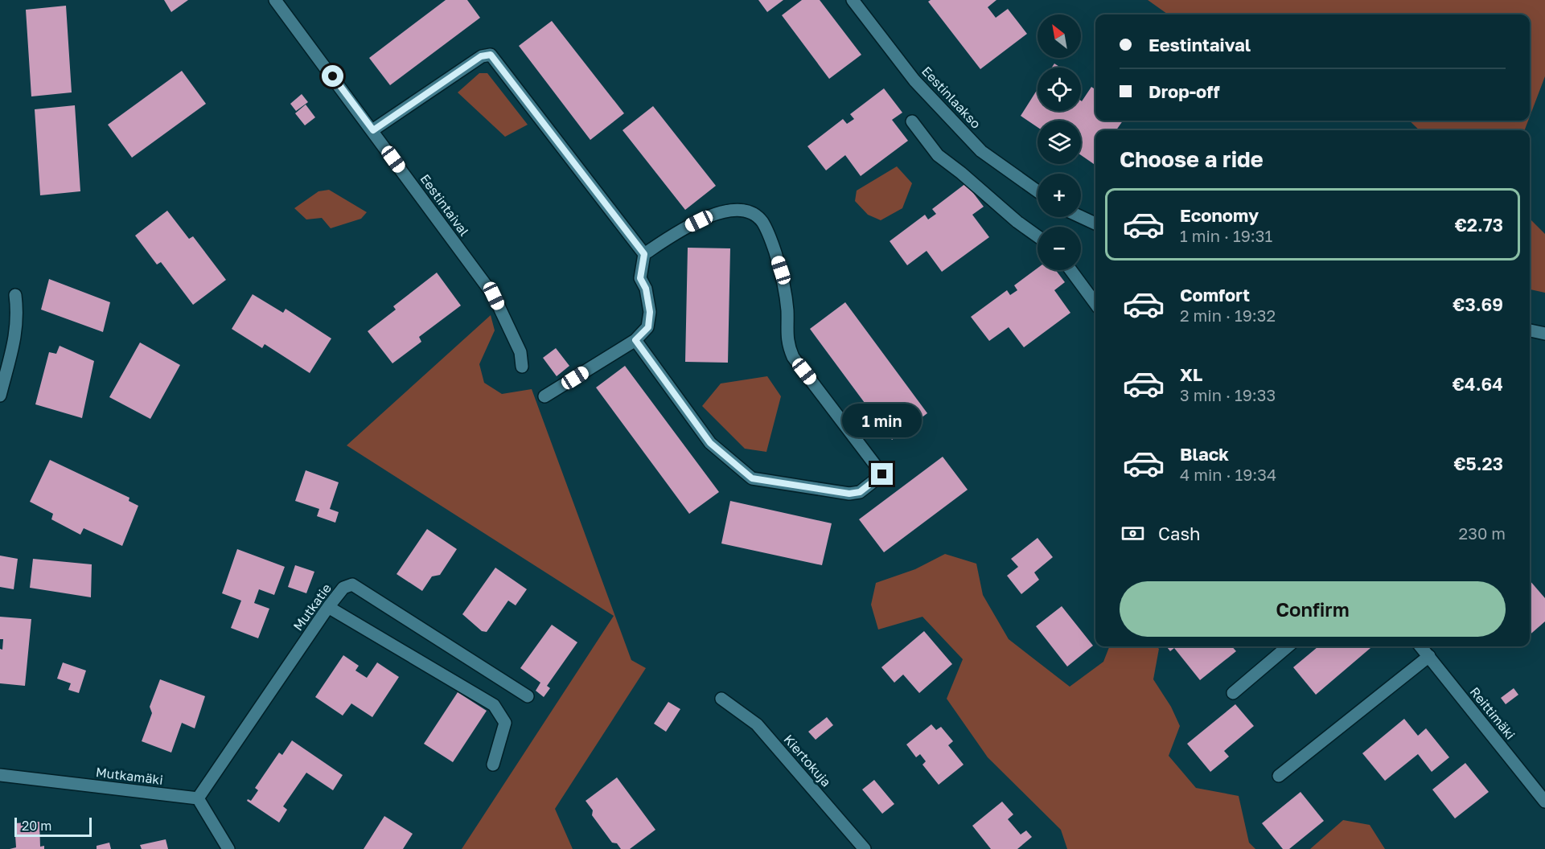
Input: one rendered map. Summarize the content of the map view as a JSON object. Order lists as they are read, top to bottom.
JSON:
{
  "streets": {
    "street": [
      "Eestinlaakso",
      "Eestintaival",
      "Mutkatie",
      "Reittimäki",
      "Kiertokuja",
      "Mutkamäki"
    ]
  },
  "crossings": [
    ["Mutkatie", "Mutkamäki"]
  ],
  "scale_bar": "20 m",
  "north": "top left",
  "page": {
    "map_buttons": ["+", "−"],
    "banner": ["Eestintaival", "Drop-off"],
    "heading": "Choose a ride",
    "list": [
      {
        "name": "Economy",
        "note": "1 min · 19:31",
        "value": "€2.73"
      },
      {
        "name": "Comfort",
        "note": "2 min · 19:32",
        "value": "€3.69"
      },
      {
        "name": "XL",
        "note": "3 min · 19:33",
        "value": "€4.64"
      },
      {
        "name": "Black",
        "note": "4 min · 19:34",
        "value": "€5.23"
      }
    ],
    "bubble": "1 min",
    "pay": ["Cash", "230 m"],
    "buttons": "Confirm",
    "scale": "20 m"
  }
}
